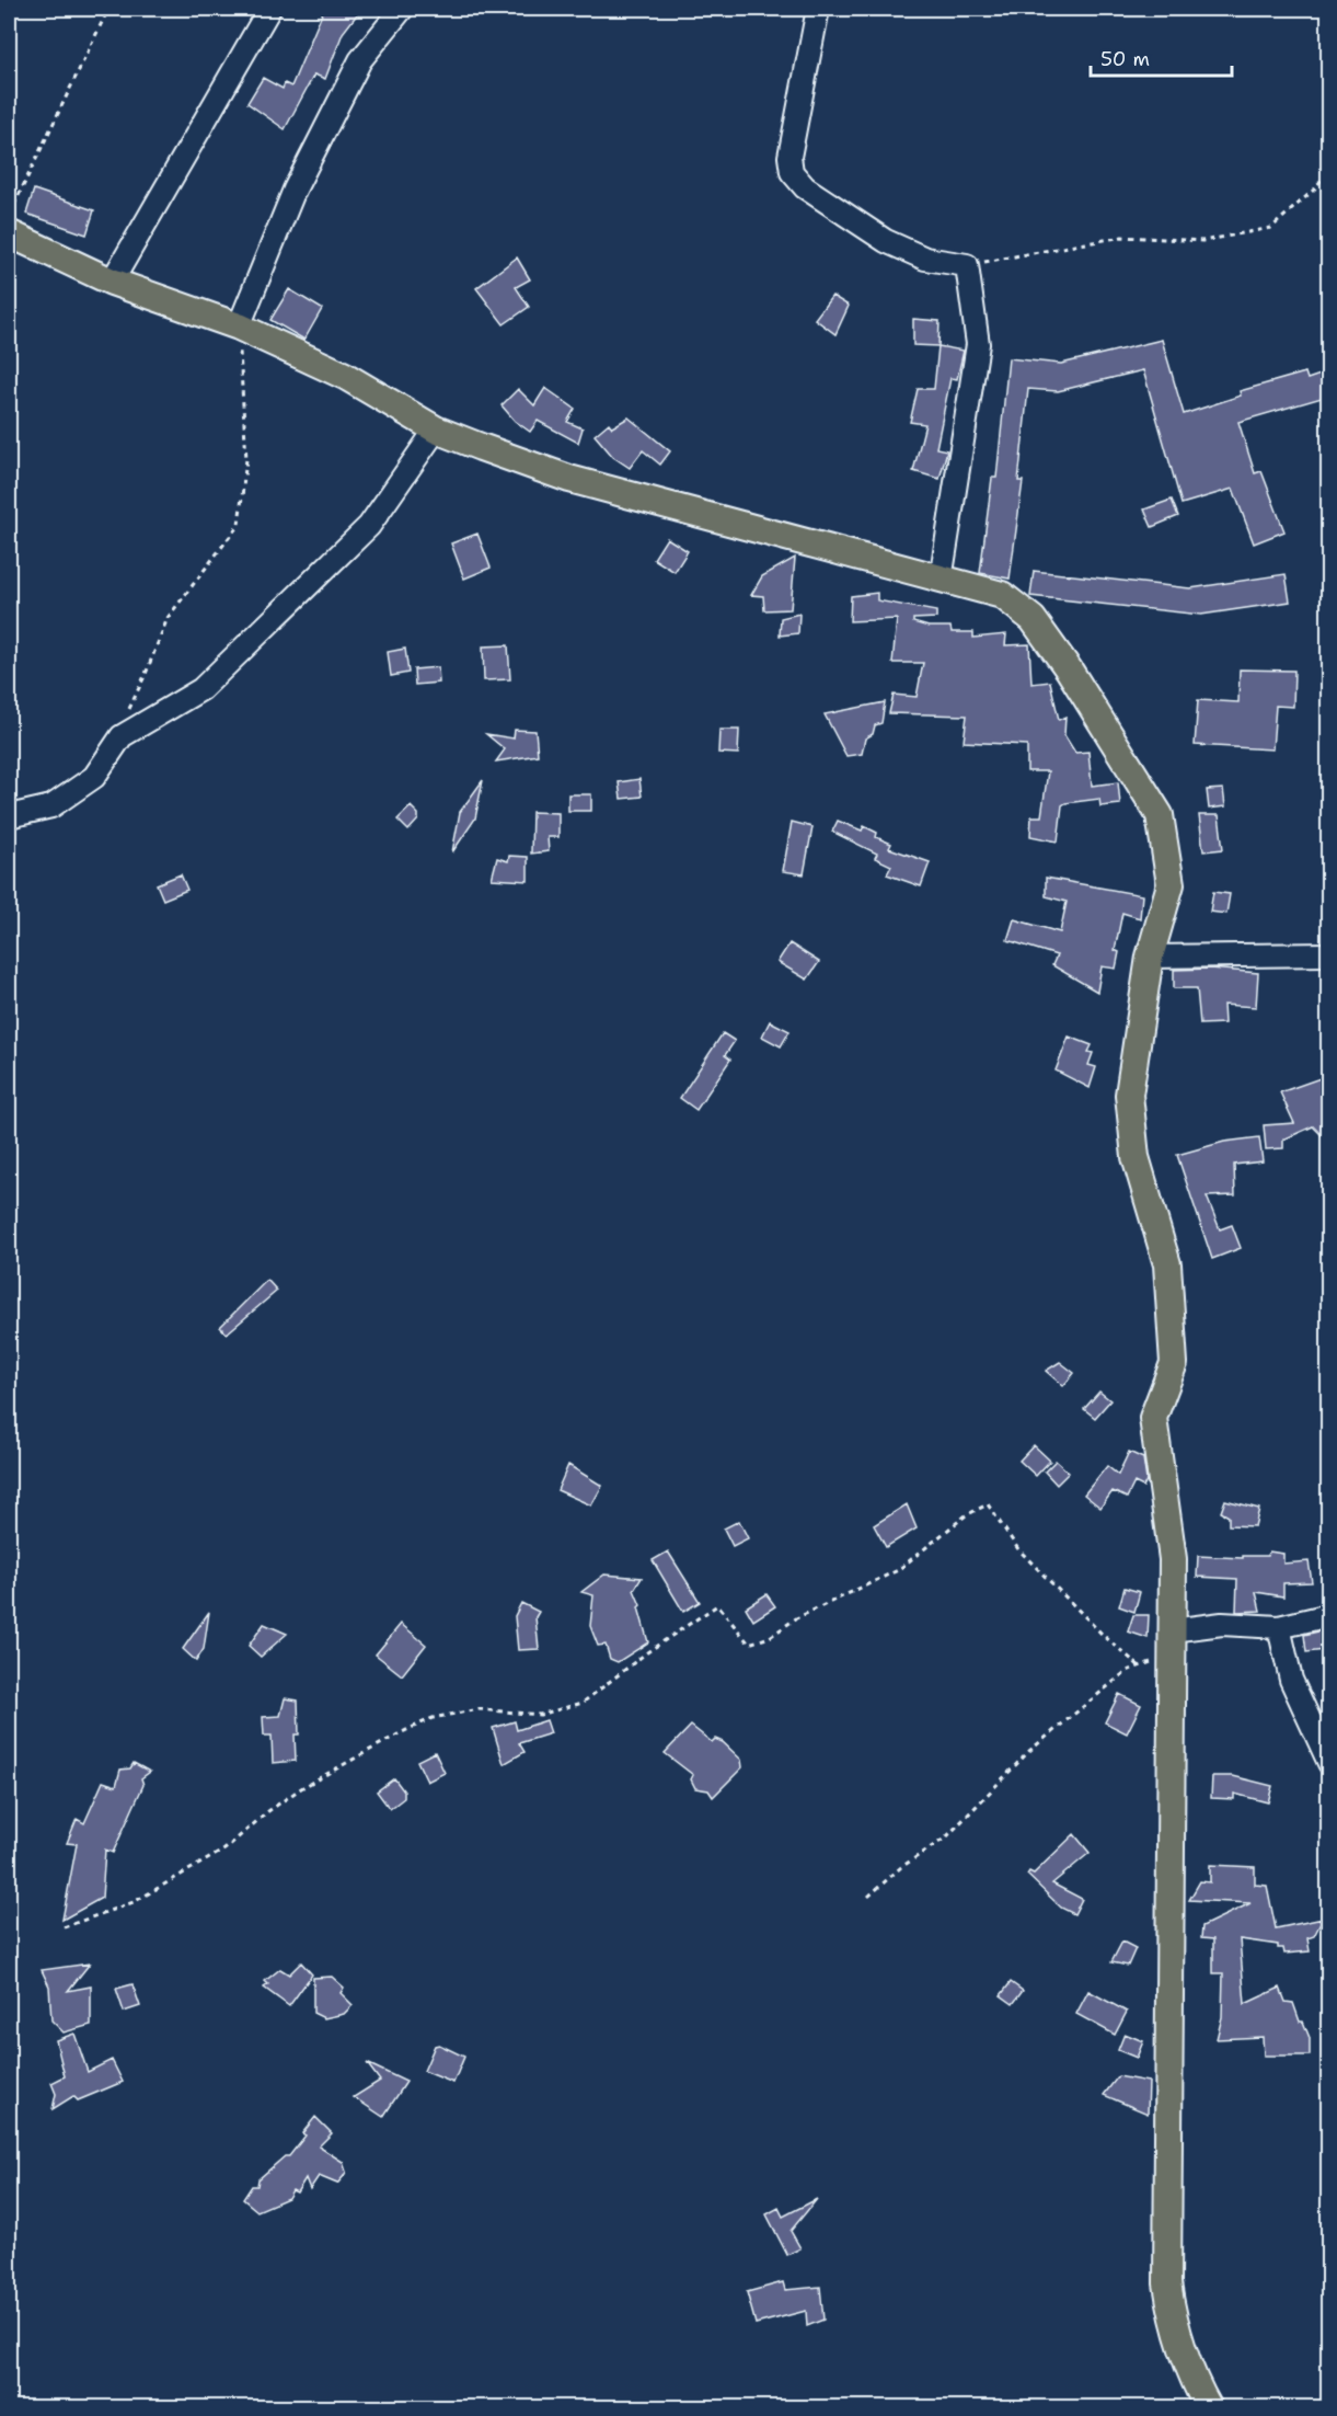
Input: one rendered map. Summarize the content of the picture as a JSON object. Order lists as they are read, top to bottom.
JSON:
{
  "scale_bar": "50 m"
}
